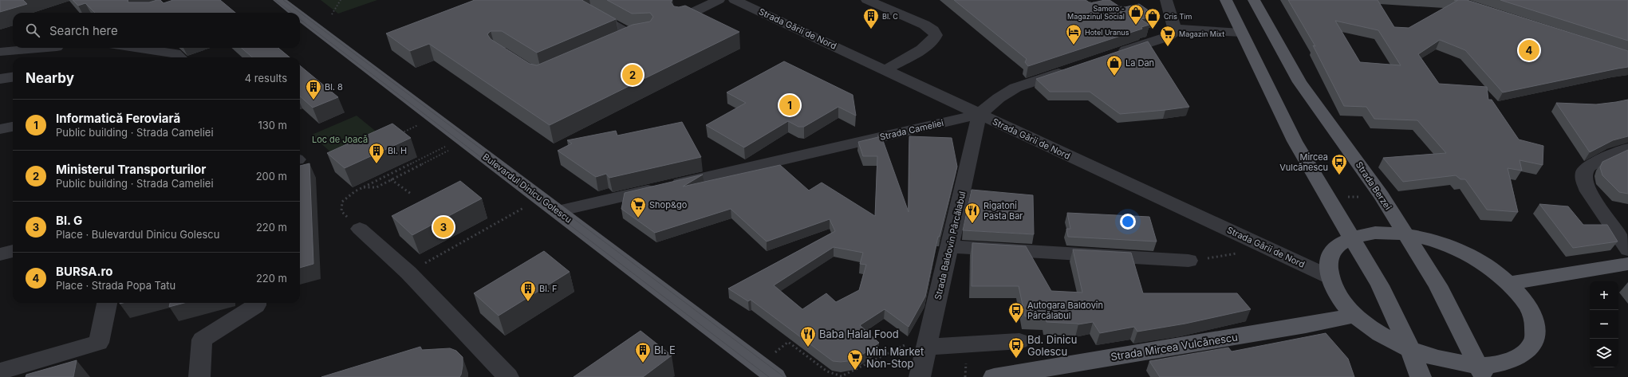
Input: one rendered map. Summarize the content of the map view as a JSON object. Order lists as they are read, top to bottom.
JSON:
{
  "streets": {
    "main road": ["Strada Berzei", "Bulevardul Dinicu Golescu", "Strada Mircea Vulcănescu"],
    "street": ["Strada Gării de Nord", "Strada Cameliei", "Strada Baldovin Pârcălabul"]
  },
  "crossings": [
    ["Strada Gării de Nord", "Strada Cameliei"],
    ["Strada Gării de Nord", "Strada Baldovin Pârcălabul"],
    ["Strada Cameliei", "Bulevardul Dinicu Golescu"],
    ["Strada Cameliei", "Strada Baldovin Pârcălabul"]
  ],
  "parks": ["Loc de Joacă"],
  "places": {
    "shop": ["Samoro - Magazinul Social", "Cris Tim", "La Dan"],
    "building": [
      "Bl. C",
      "Bl. 8",
      "Bl. H",
      "Bl. F",
      "Bl. E"
    ],
    "hotel": ["Hotel Uranus"],
    "supermarket": ["Magazin Mixt", "Shop&go", "Mini Market Non-Stop"],
    "bus stop": ["Mircea Vulcănescu", "Autogara Baldovin Pârcălabul", "Bd. Dinicu Golescu"],
    "restaurant": ["Rigatoni Pasta Bar", "Baba Halal Food"]
  },
  "page": {
    "search": "Search here",
    "pins": [
      "4",
      "2",
      "1",
      "3"
    ],
    "heading": ["Nearby", "4 results"],
    "list": [
      {
        "mark": "1",
        "name": "Informatică Feroviară",
        "note": "Public building · Strada Cameliei",
        "value": "130 m"
      },
      {
        "mark": "2",
        "name": "Ministerul Transporturilor",
        "note": "Public building · Strada Cameliei",
        "value": "200 m"
      },
      {
        "mark": "3",
        "name": "Bl. G",
        "note": "Place · Bulevardul Dinicu Golescu",
        "value": "220 m"
      },
      {
        "mark": "4",
        "name": "BURSA.ro",
        "note": "Place · Strada Popa Tatu",
        "value": "220 m"
      }
    ],
    "map_buttons": ["+", "−"]
  }
}
